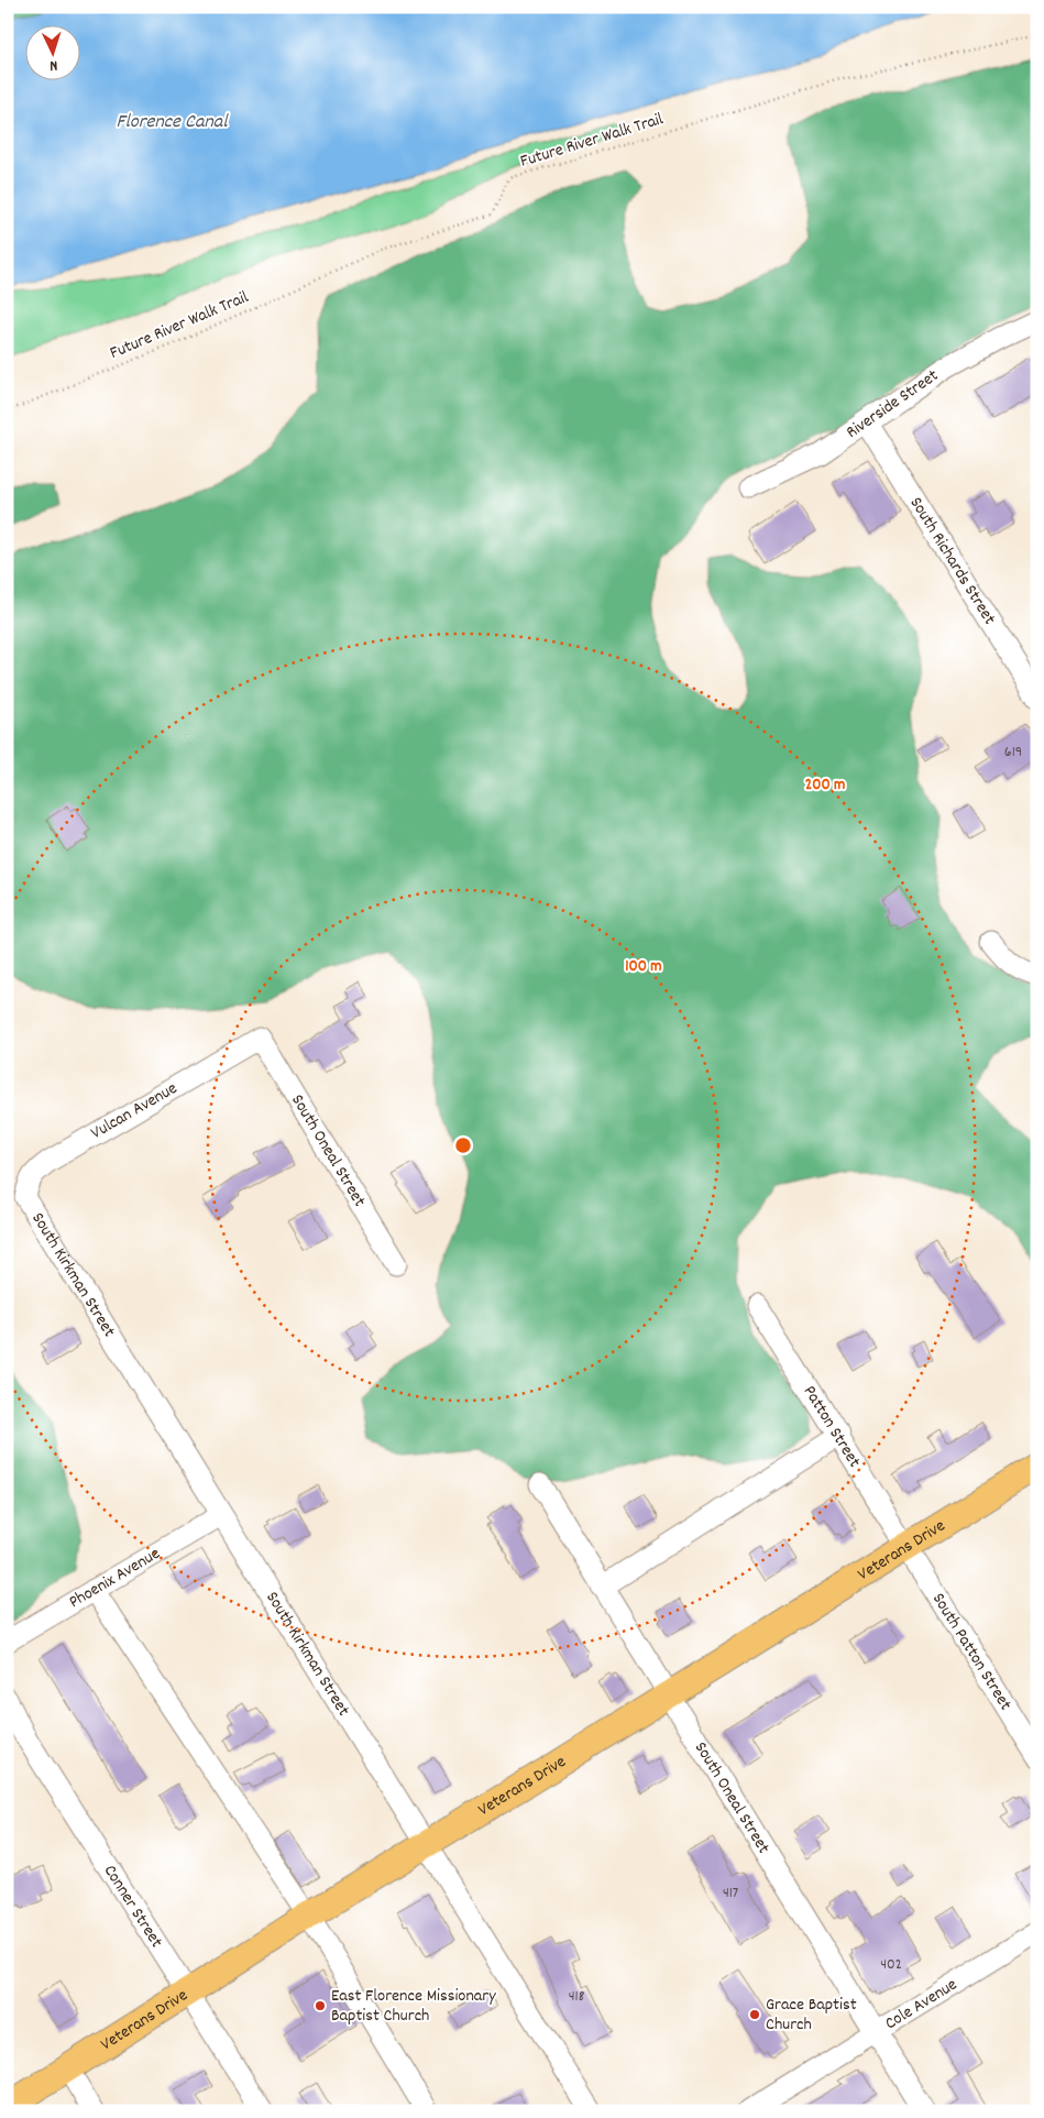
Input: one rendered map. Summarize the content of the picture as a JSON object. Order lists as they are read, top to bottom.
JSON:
{
  "streets": {
    "main road": ["Veterans Drive"],
    "street": [
      "Riverside Street",
      "South Richards Street",
      "Vulcan Avenue",
      "South Oneal Street",
      "South Kirkman Street",
      "Patton Street",
      "Phoenix Avenue",
      "South Patton Street",
      "Conner Street",
      "Cole Avenue"
    ],
    "path": ["Future River Walk Trail"]
  },
  "crossings": [
    ["Riverside Street", "South Richards Street"],
    ["Vulcan Avenue", "South Oneal Street"],
    ["Vulcan Avenue", "South Kirkman Street"],
    ["South Oneal Street", "Veterans Drive"],
    ["South Oneal Street", "Cole Avenue"],
    ["South Kirkman Street", "Veterans Drive"],
    ["South Kirkman Street", "Phoenix Avenue"],
    ["Patton Street", "Veterans Drive"],
    ["Patton Street", "South Patton Street"],
    ["Veterans Drive", "South Patton Street"],
    ["Veterans Drive", "Conner Street"]
  ],
  "water": ["Florence Canal"],
  "places": ["East Florence Missionary Baptist Church", "Grace Baptist Church"],
  "house_numbers": [
    "619",
    "417",
    "402",
    "418"
  ],
  "north": "bottom",
  "rings": ["200 m", "100 m"]
}
